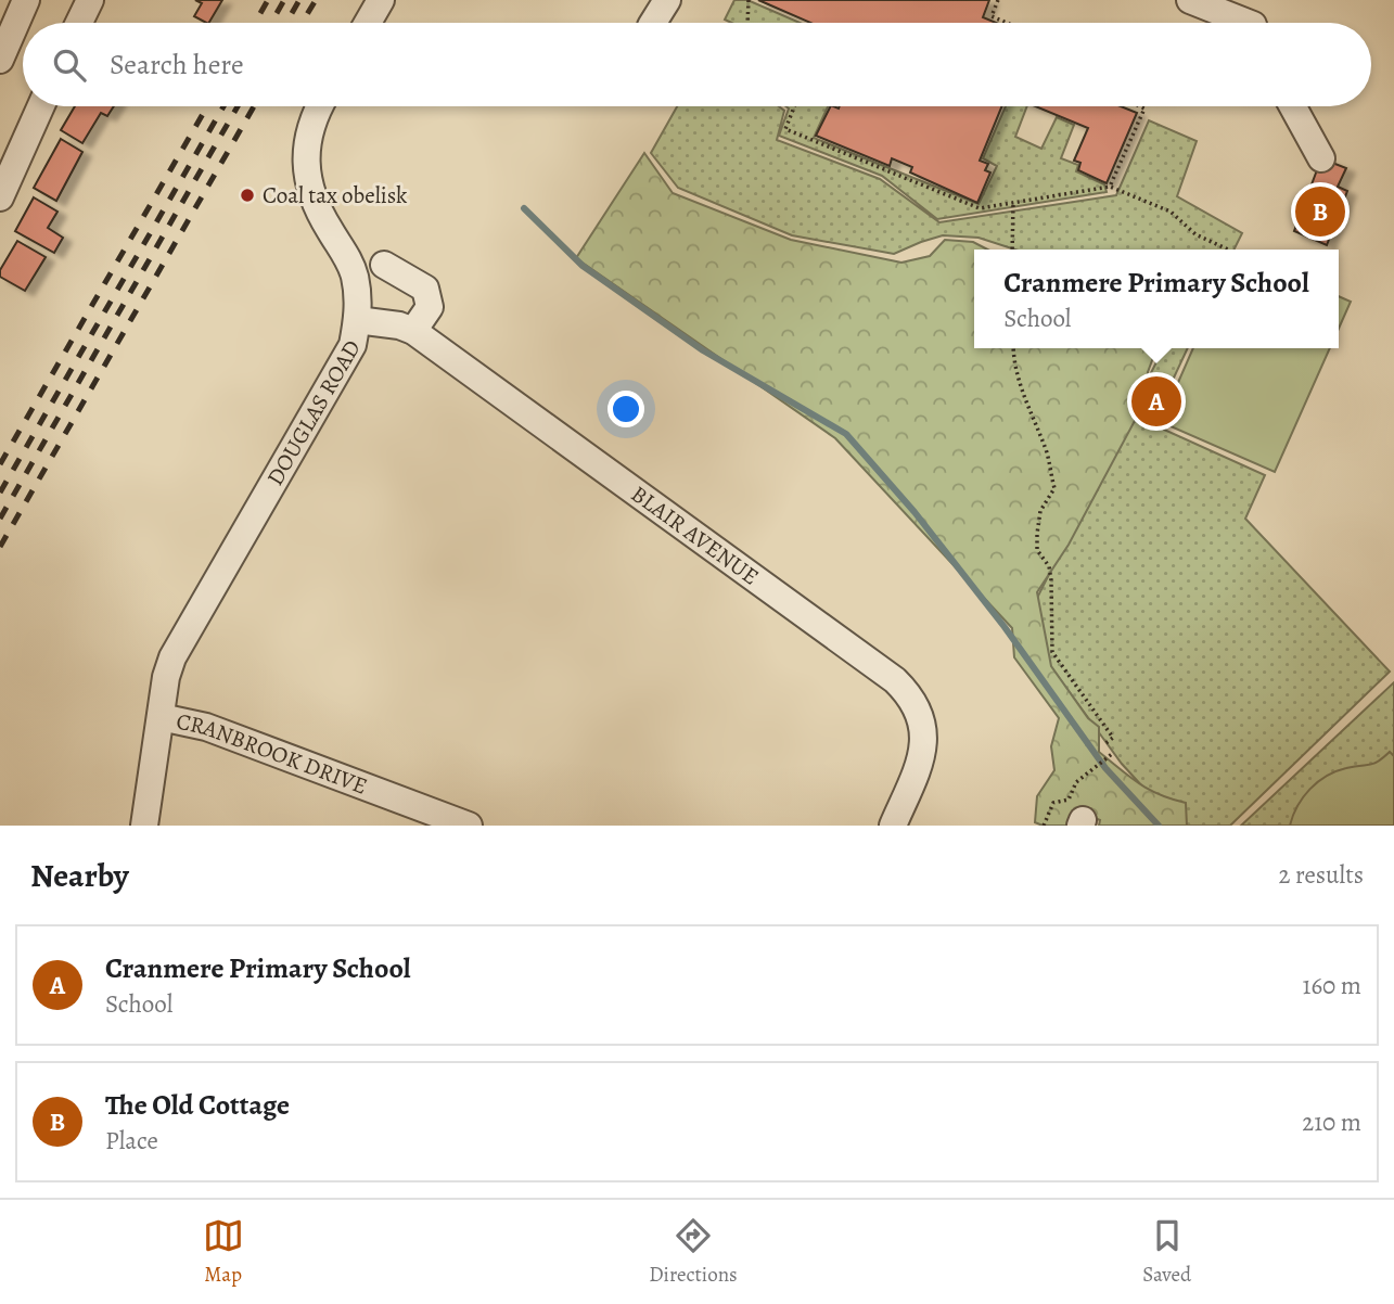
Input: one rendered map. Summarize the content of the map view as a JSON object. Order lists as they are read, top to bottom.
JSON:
{
  "streets": {
    "street": ["DOUGLAS ROAD", "BLAIR AVENUE", "CRANBROOK DRIVE"]
  },
  "crossings": [
    ["DOUGLAS ROAD", "BLAIR AVENUE"],
    ["DOUGLAS ROAD", "CRANBROOK DRIVE"]
  ],
  "places": ["Coal tax obelisk"],
  "page": {
    "search": "Search here",
    "pins": ["B", "A"],
    "popup": ["Cranmere Primary School", "School"],
    "heading": ["Nearby", "2 results"],
    "list": [
      {
        "mark": "A",
        "name": "Cranmere Primary School",
        "note": "School",
        "value": "160 m"
      },
      {
        "mark": "B",
        "name": "The Old Cottage",
        "note": "Place",
        "value": "210 m"
      }
    ],
    "nav": ["Map", "Directions", "Saved"]
  }
}
